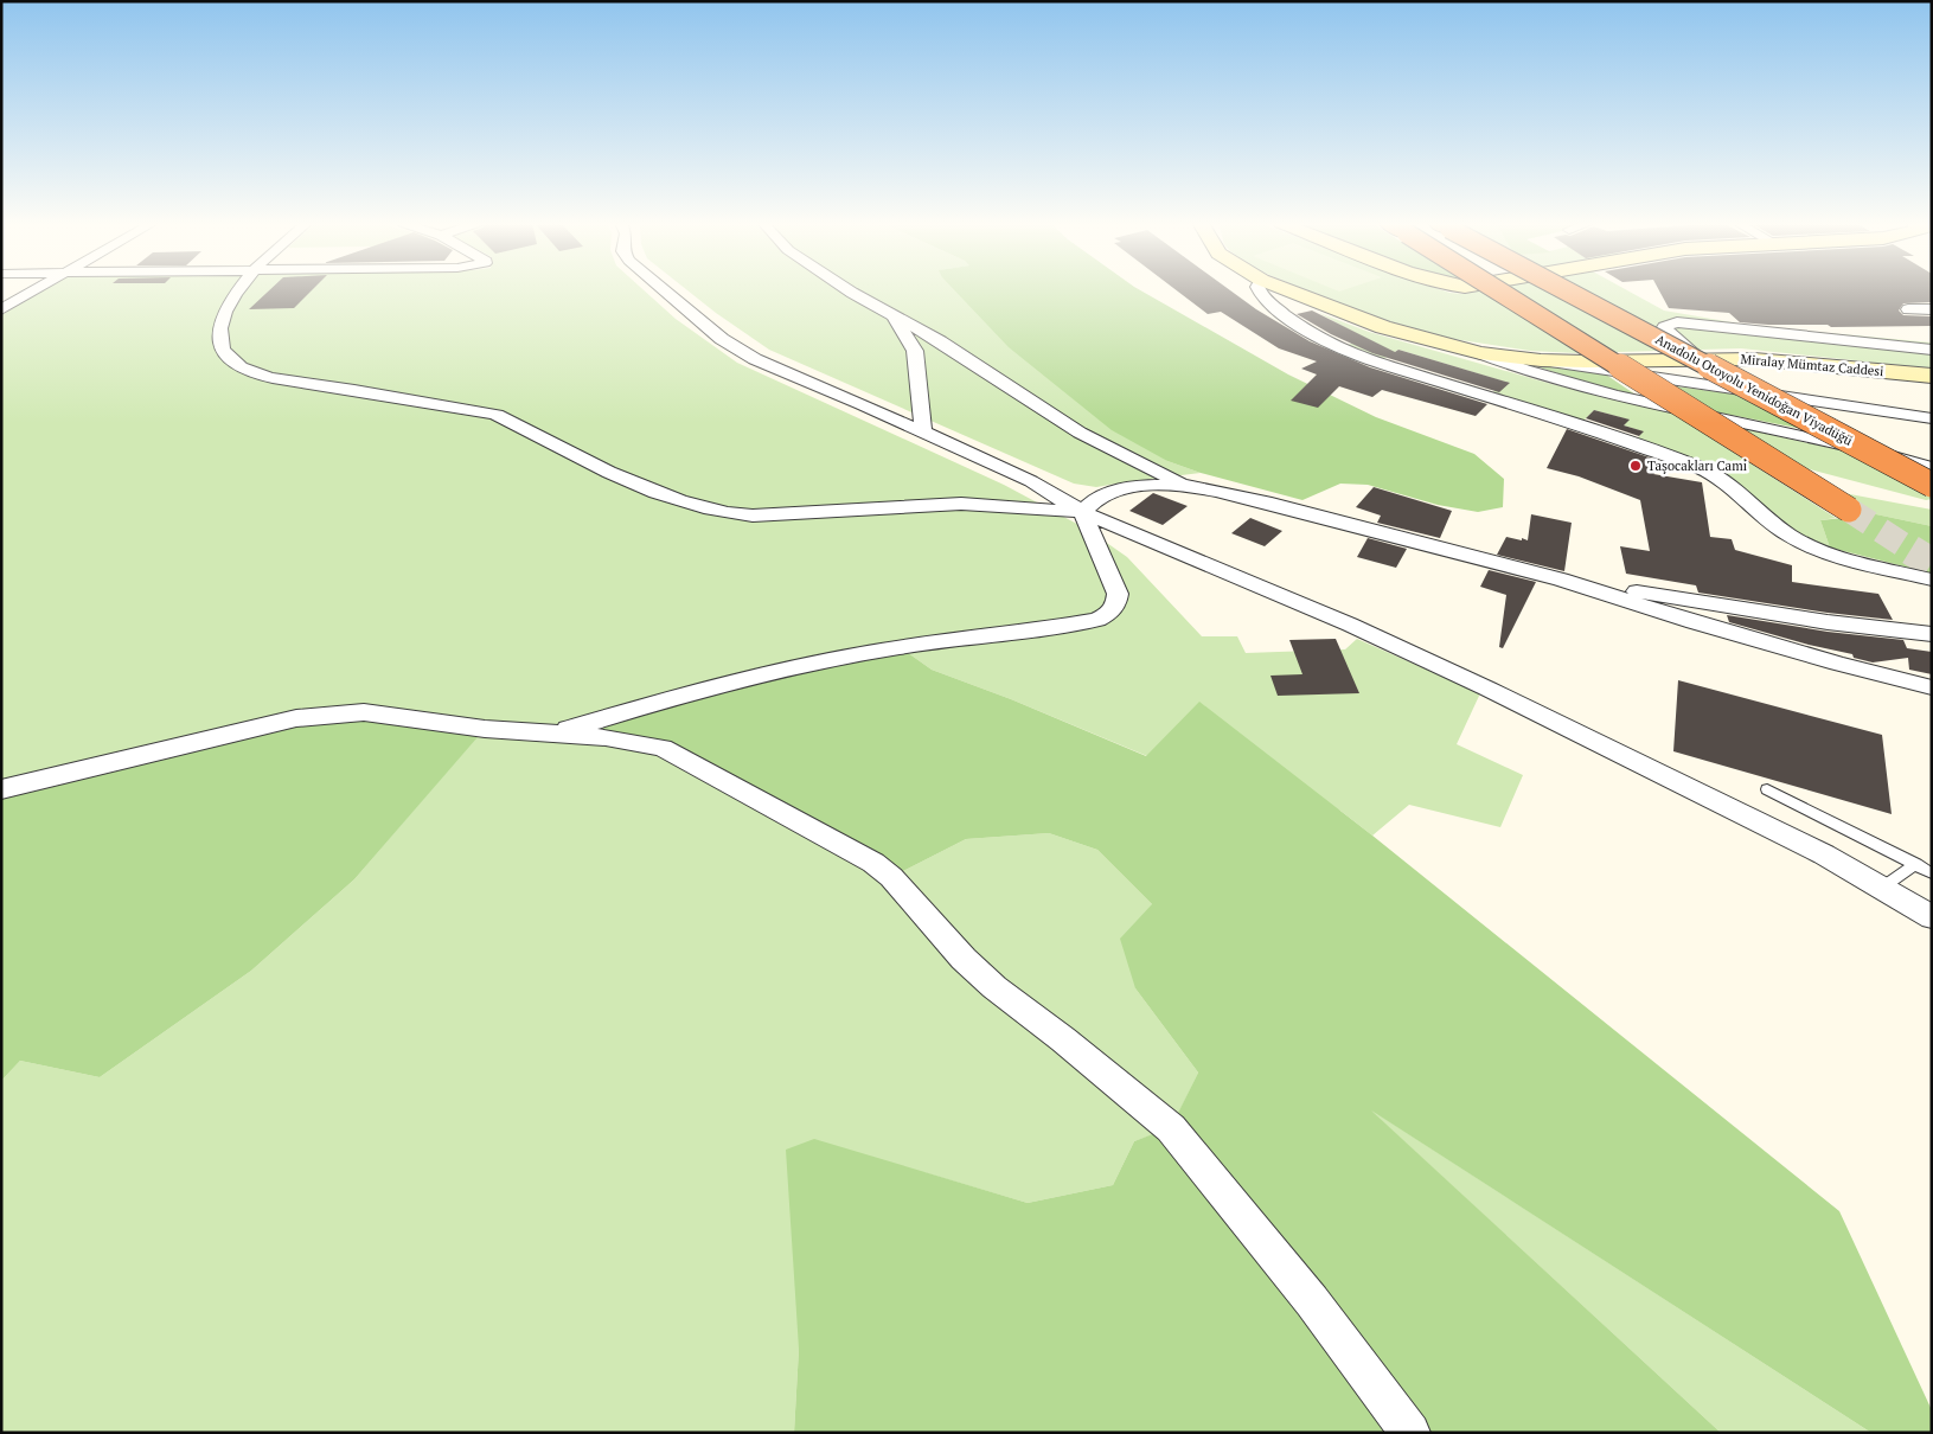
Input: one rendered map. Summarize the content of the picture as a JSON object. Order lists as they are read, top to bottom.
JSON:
{
  "streets": {
    "highway": ["Anadolu Otoyolu Yenidoğan Viyadüğü"],
    "main road": ["Miralay Mümtaz Caddesi"]
  },
  "places": ["Taşocakları Cami"]
}
